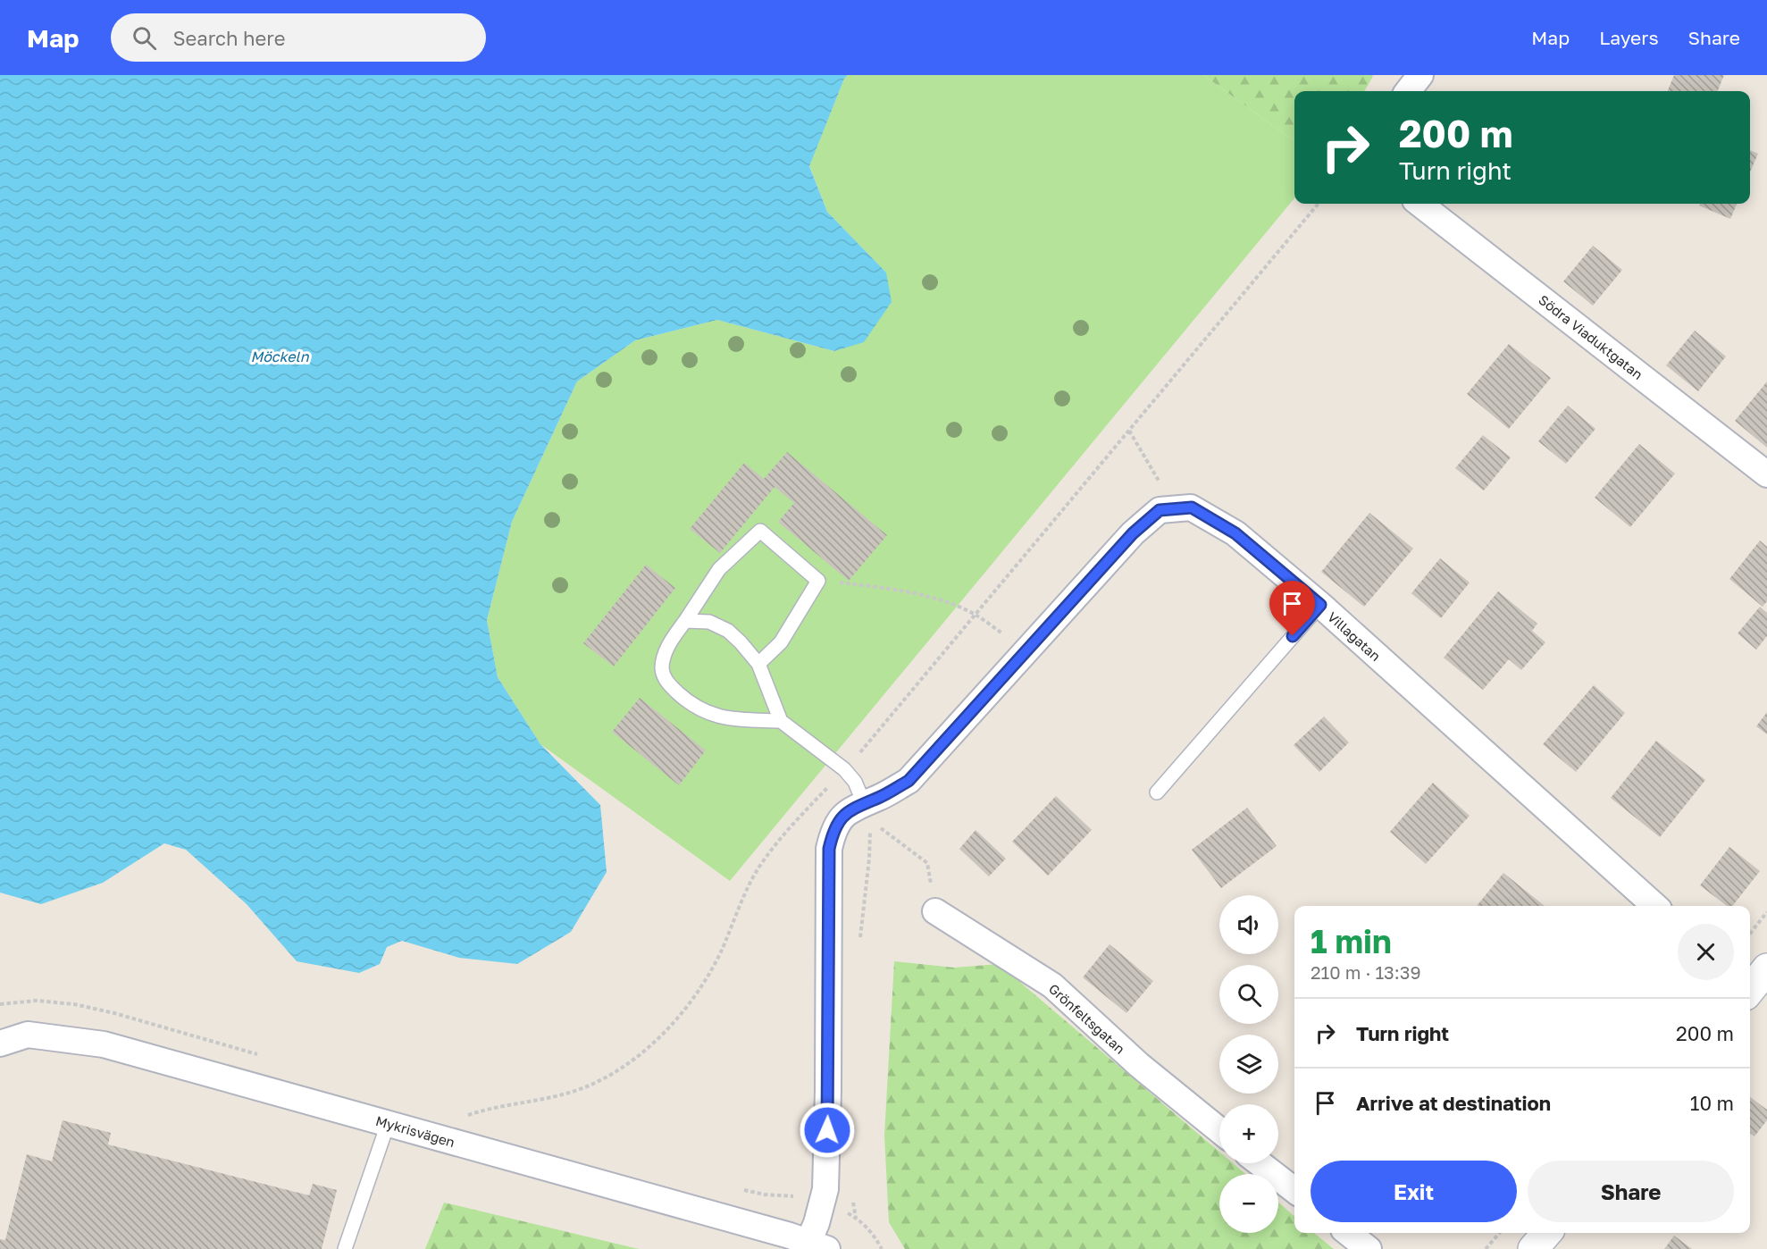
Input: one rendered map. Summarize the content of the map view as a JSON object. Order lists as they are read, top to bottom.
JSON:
{
  "streets": {
    "street": [
      "Södra Viaduktgatan",
      "Villagatan",
      "Grönfeltsgatan",
      "Mykrisvägen"
    ]
  },
  "water": ["Möckeln"],
  "page": {
    "header": "Map",
    "search": "Search here",
    "nav": ["Map", "Layers", "Share"],
    "turn": ["200 m", "Turn right"],
    "map_buttons": ["+", "−"],
    "heading": ["1 min", "210 m · 13:39"],
    "list": [
      {
        "name": "Turn right",
        "value": "200 m"
      },
      {
        "name": "Arrive at destination",
        "value": "10 m"
      }
    ],
    "buttons": ["Exit", "Share"]
  }
}
